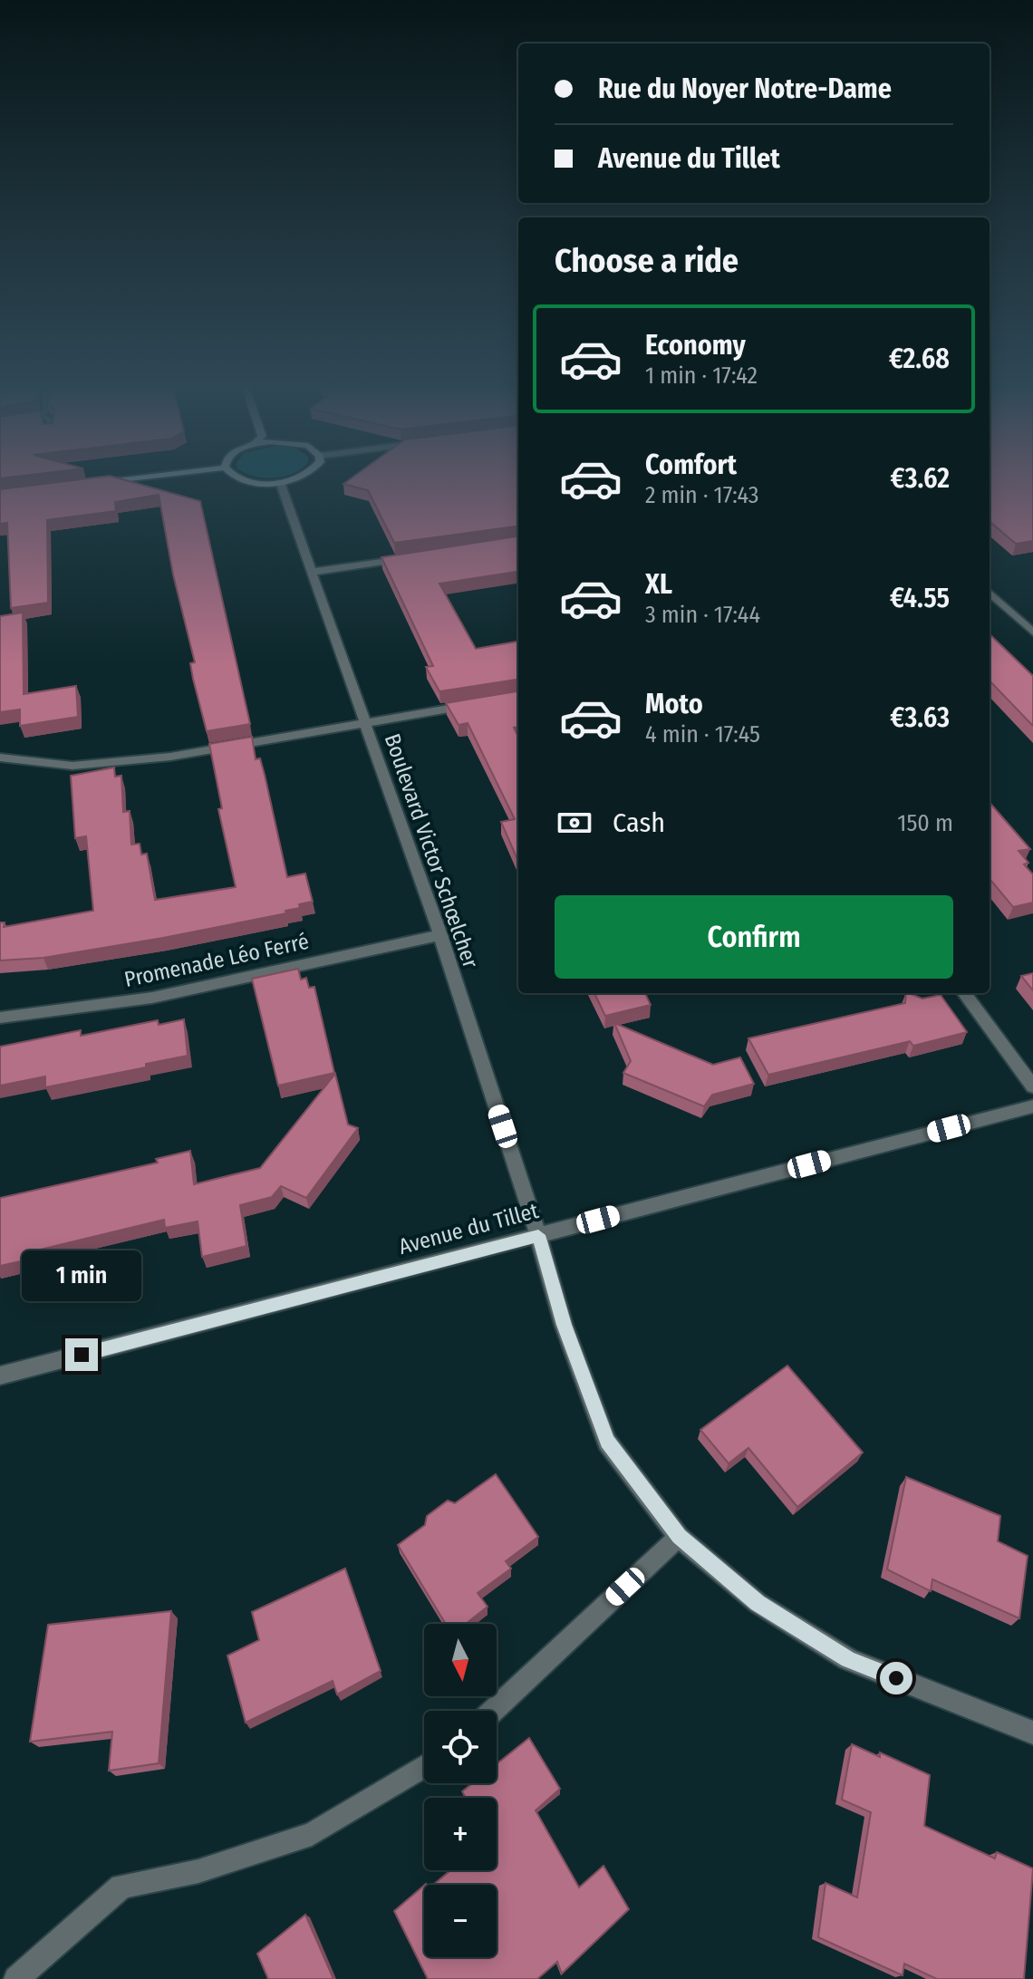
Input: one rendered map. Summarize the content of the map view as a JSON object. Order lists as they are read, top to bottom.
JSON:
{
  "streets": {
    "street": ["Boulevard Victor Schœlcher", "Promenade Léo Ferré", "Avenue du Tillet"]
  },
  "crossings": [
    ["Boulevard Victor Schœlcher", "Promenade Léo Ferré"],
    ["Boulevard Victor Schœlcher", "Avenue du Tillet"]
  ],
  "north": "bottom",
  "page": {
    "banner": ["Rue du Noyer Notre-Dame", "Avenue du Tillet"],
    "heading": "Choose a ride",
    "list": [
      {
        "name": "Economy",
        "note": "1 min · 17:42",
        "value": "€2.68"
      },
      {
        "name": "Comfort",
        "note": "2 min · 17:43",
        "value": "€3.62"
      },
      {
        "name": "XL",
        "note": "3 min · 17:44",
        "value": "€4.55"
      },
      {
        "name": "Moto",
        "note": "4 min · 17:45",
        "value": "€3.63"
      }
    ],
    "pay": ["Cash", "150 m"],
    "buttons": "Confirm",
    "bubble": "1 min",
    "map_buttons": ["+", "−"]
  }
}
